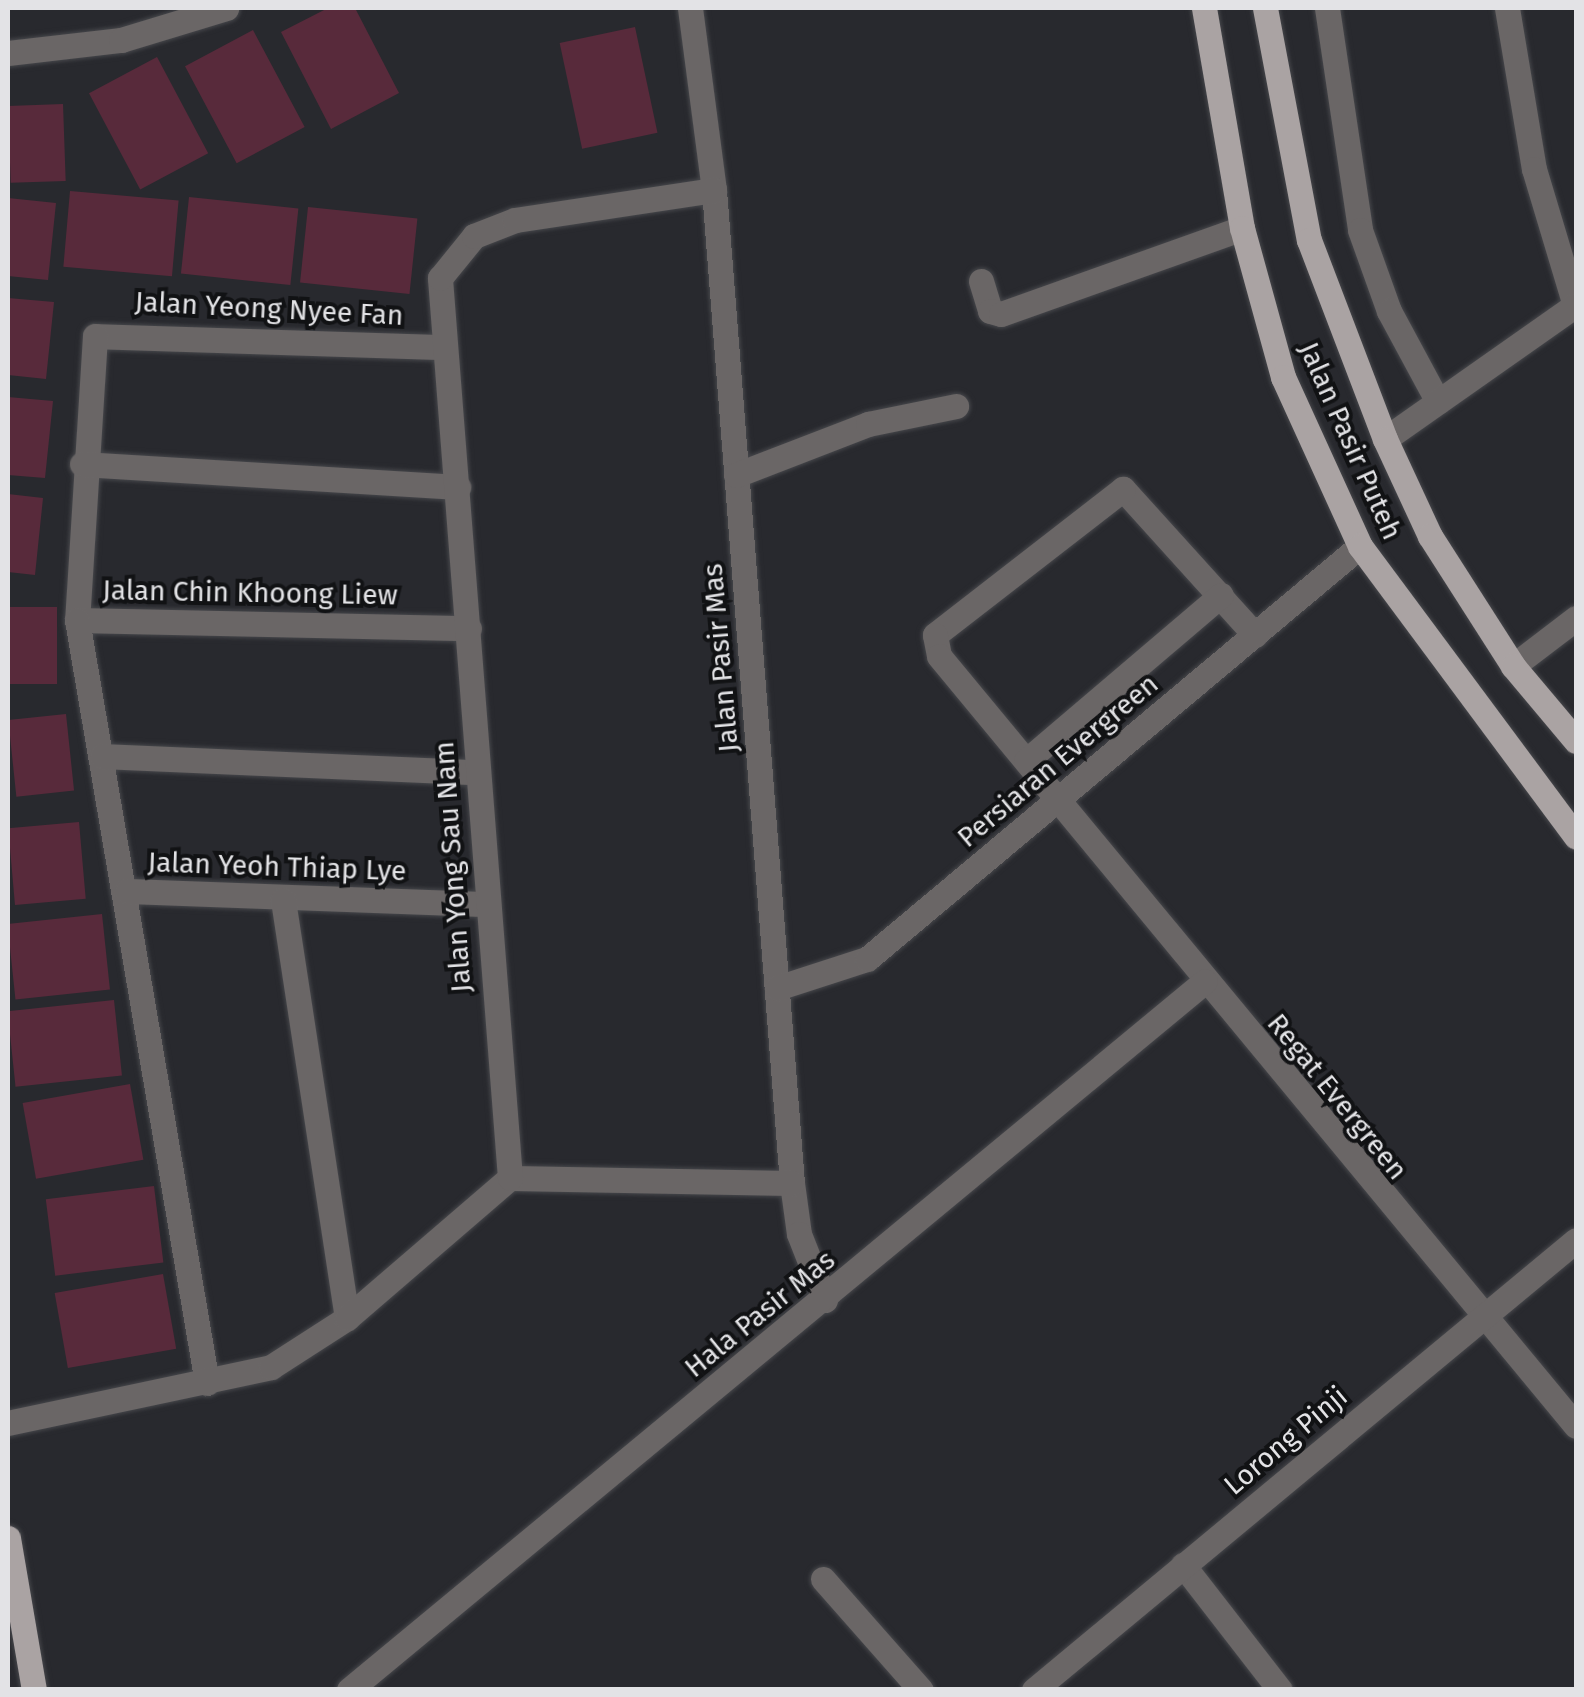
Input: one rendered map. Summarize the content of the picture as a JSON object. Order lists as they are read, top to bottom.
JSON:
{
  "streets": {
    "main road": ["Jalan Pasir Puteh"],
    "street": [
      "Jalan Yeong Nyee Fan",
      "Jalan Chin Khoong Liew",
      "Jalan Pasir Mas",
      "Persiaran Evergreen",
      "Jalan Yeoh Thiap Lye",
      "Jalan Yong Sau Nam",
      "Regat Evergreen",
      "Hala Pasir Mas",
      "Lorong Pinji"
    ]
  },
  "crossings": [
    ["Jalan Yeong Nyee Fan", "Jalan Chin Khoong Liew"],
    ["Jalan Yeong Nyee Fan", "Jalan Yong Sau Nam"],
    ["Jalan Pasir Puteh", "Persiaran Evergreen"],
    ["Jalan Chin Khoong Liew", "Jalan Yong Sau Nam"],
    ["Jalan Pasir Mas", "Persiaran Evergreen"],
    ["Jalan Pasir Mas", "Jalan Yong Sau Nam"],
    ["Jalan Pasir Mas", "Hala Pasir Mas"],
    ["Persiaran Evergreen", "Regat Evergreen"],
    ["Jalan Yeoh Thiap Lye", "Jalan Yong Sau Nam"],
    ["Regat Evergreen", "Hala Pasir Mas"],
    ["Regat Evergreen", "Lorong Pinji"]
  ]
}
